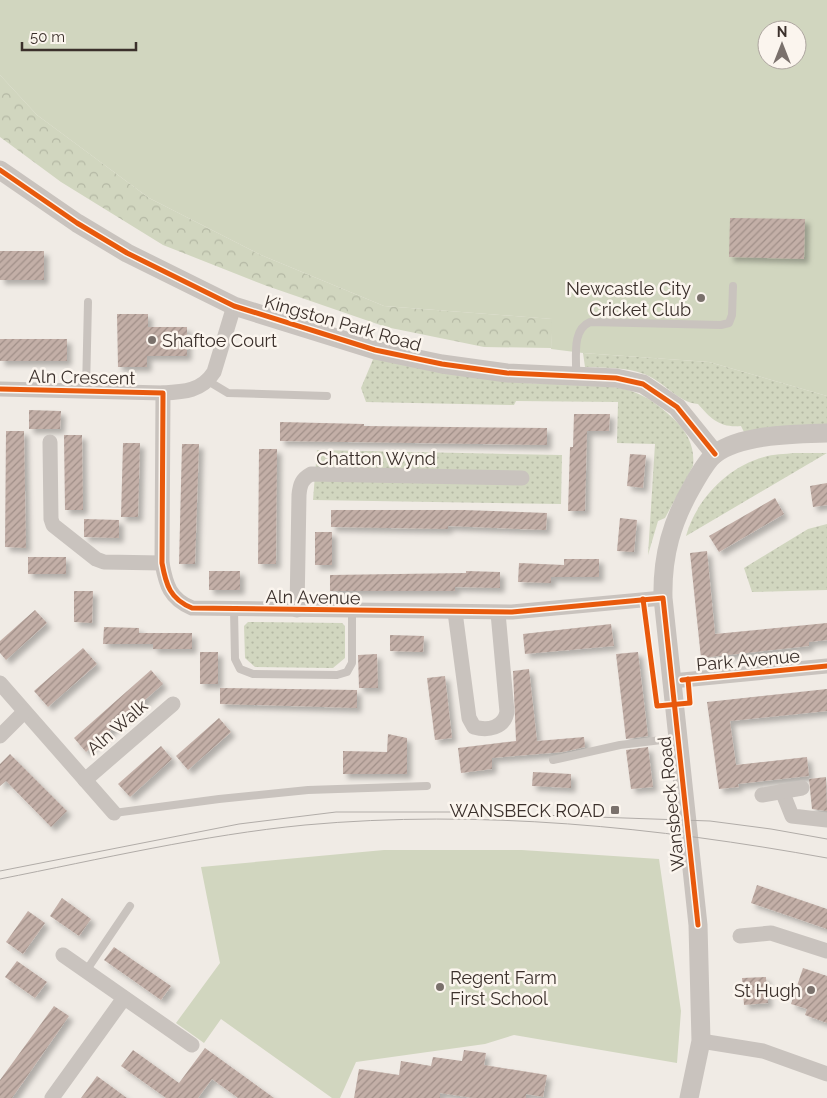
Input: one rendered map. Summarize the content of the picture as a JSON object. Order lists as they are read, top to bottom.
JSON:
{
  "streets": {
    "street": [
      "Kingston Park Road",
      "Aln Crescent",
      "Chatton Wynd",
      "Aln Avenue",
      "Park Avenue",
      "Aln Walk",
      "Wansbeck Road"
    ]
  },
  "crossings": [
    ["Kingston Park Road", "Wansbeck Road"],
    ["Aln Crescent", "Aln Avenue"],
    ["Chatton Wynd", "Aln Avenue"],
    ["Aln Avenue", "Wansbeck Road"],
    ["Park Avenue", "Wansbeck Road"]
  ],
  "places": {
    "other": [
      "Newcastle City Cricket Club",
      "Shaftoe Court",
      "Regent Farm First School",
      "St Hugh"
    ],
    "transit": ["WANSBECK ROAD"]
  },
  "scale_bar": "50 m",
  "north": "top"
}
